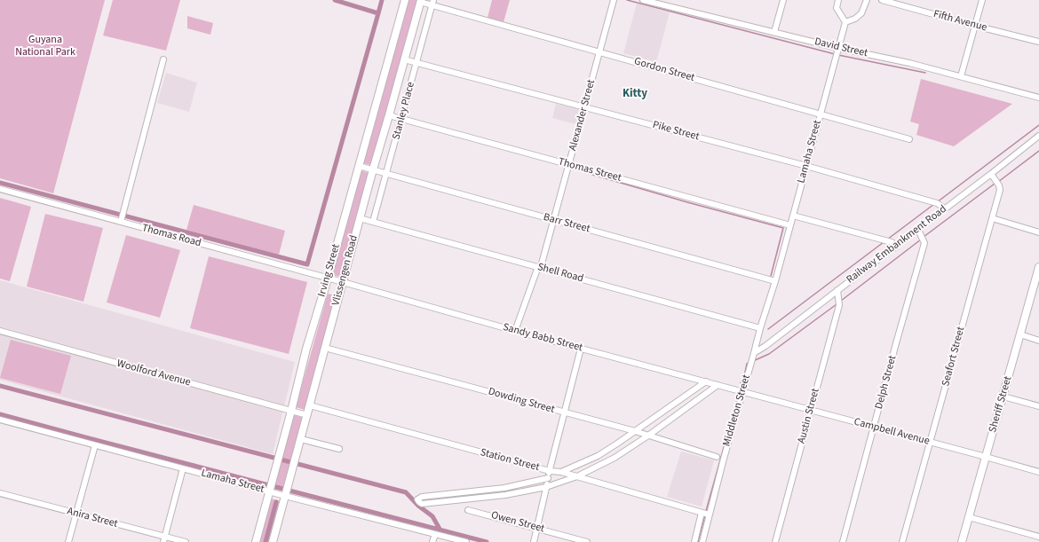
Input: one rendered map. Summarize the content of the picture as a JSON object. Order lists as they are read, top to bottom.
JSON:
{
  "streets": {
    "main road": ["Irving Street", "Vlissengen Road", "Sheriff Street"],
    "street": [
      "Fifth Avenue",
      "David Street",
      "Gordon Street",
      "Stanley Place",
      "Alexander Street",
      "Pike Street",
      "Lamaha Street",
      "Thomas Street",
      "Barr Street",
      "Thomas Road",
      "Railway Embankment Road",
      "Shell Road",
      "Sandy Babb Street",
      "Seafort Street",
      "Woolford Avenue",
      "Delph Street",
      "Dowding Street",
      "Middleton Street",
      "Austin Street",
      "Campbell Avenue",
      "Station Street",
      "Anira Street",
      "Owen Street"
    ]
  },
  "crossings": [
    ["David Street", "Lamaha Street"],
    ["Gordon Street", "Stanley Place"],
    ["Gordon Street", "Alexander Street"],
    ["Gordon Street", "Lamaha Street"],
    ["Gordon Street", "Vlissengen Road"],
    ["Stanley Place", "Pike Street"],
    ["Stanley Place", "Thomas Street"],
    ["Stanley Place", "Barr Street"],
    ["Stanley Place", "Shell Road"],
    ["Alexander Street", "Pike Street"],
    ["Alexander Street", "Thomas Street"],
    ["Alexander Street", "Barr Street"],
    ["Alexander Street", "Shell Road"],
    ["Alexander Street", "Sandy Babb Street"],
    ["Pike Street", "Lamaha Street"],
    ["Pike Street", "Railway Embankment Road"],
    ["Pike Street", "Vlissengen Road"],
    ["Lamaha Street", "Thomas Street"],
    ["Lamaha Street", "Barr Street"],
    ["Lamaha Street", "Irving Street"],
    ["Lamaha Street", "Vlissengen Road"],
    ["Lamaha Street", "Middleton Street"],
    ["Thomas Street", "Vlissengen Road"],
    ["Barr Street", "Irving Street"],
    ["Barr Street", "Vlissengen Road"],
    ["Barr Street", "Middleton Street"],
    ["Thomas Road", "Irving Street"],
    ["Thomas Road", "Vlissengen Road"],
    ["Thomas Road", "Sandy Babb Street"],
    ["Railway Embankment Road", "Seafort Street"],
    ["Railway Embankment Road", "Delph Street"],
    ["Railway Embankment Road", "Middleton Street"],
    ["Railway Embankment Road", "Austin Street"],
    ["Irving Street", "Woolford Avenue"],
    ["Vlissengen Road", "Shell Road"],
    ["Vlissengen Road", "Sandy Babb Street"],
    ["Vlissengen Road", "Woolford Avenue"],
    ["Vlissengen Road", "Dowding Street"],
    ["Vlissengen Road", "Station Street"],
    ["Shell Road", "Middleton Street"],
    ["Sandy Babb Street", "Middleton Street"],
    ["Sandy Babb Street", "Campbell Avenue"],
    ["Seafort Street", "Campbell Avenue"],
    ["Delph Street", "Campbell Avenue"],
    ["Sheriff Street", "Campbell Avenue"],
    ["Middleton Street", "Campbell Avenue"],
    ["Middleton Street", "Station Street"],
    ["Austin Street", "Campbell Avenue"]
  ],
  "districts": ["Kitty"],
  "parks": ["Guyana National Park"]
}
